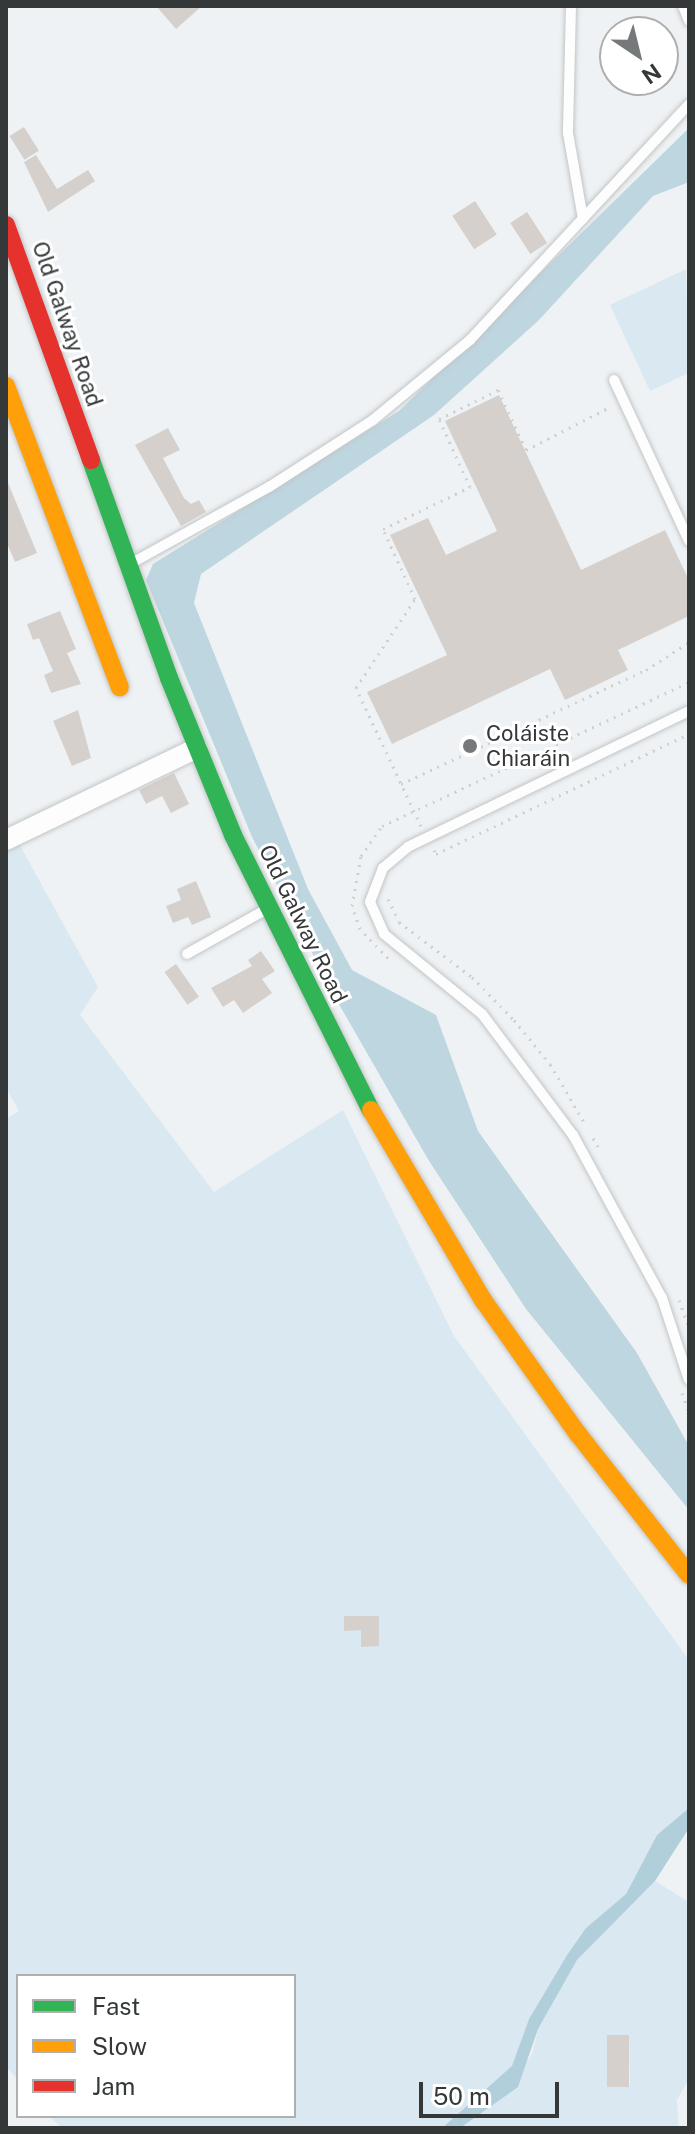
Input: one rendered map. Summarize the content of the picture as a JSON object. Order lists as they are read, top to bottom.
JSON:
{
  "streets": {
    "main road": ["Old Galway Road"]
  },
  "places": ["Coláiste Chiaráin"],
  "legend": ["Fast", "Slow", "Jam"],
  "scale_bar": "50 m",
  "north": "bottom right"
}
